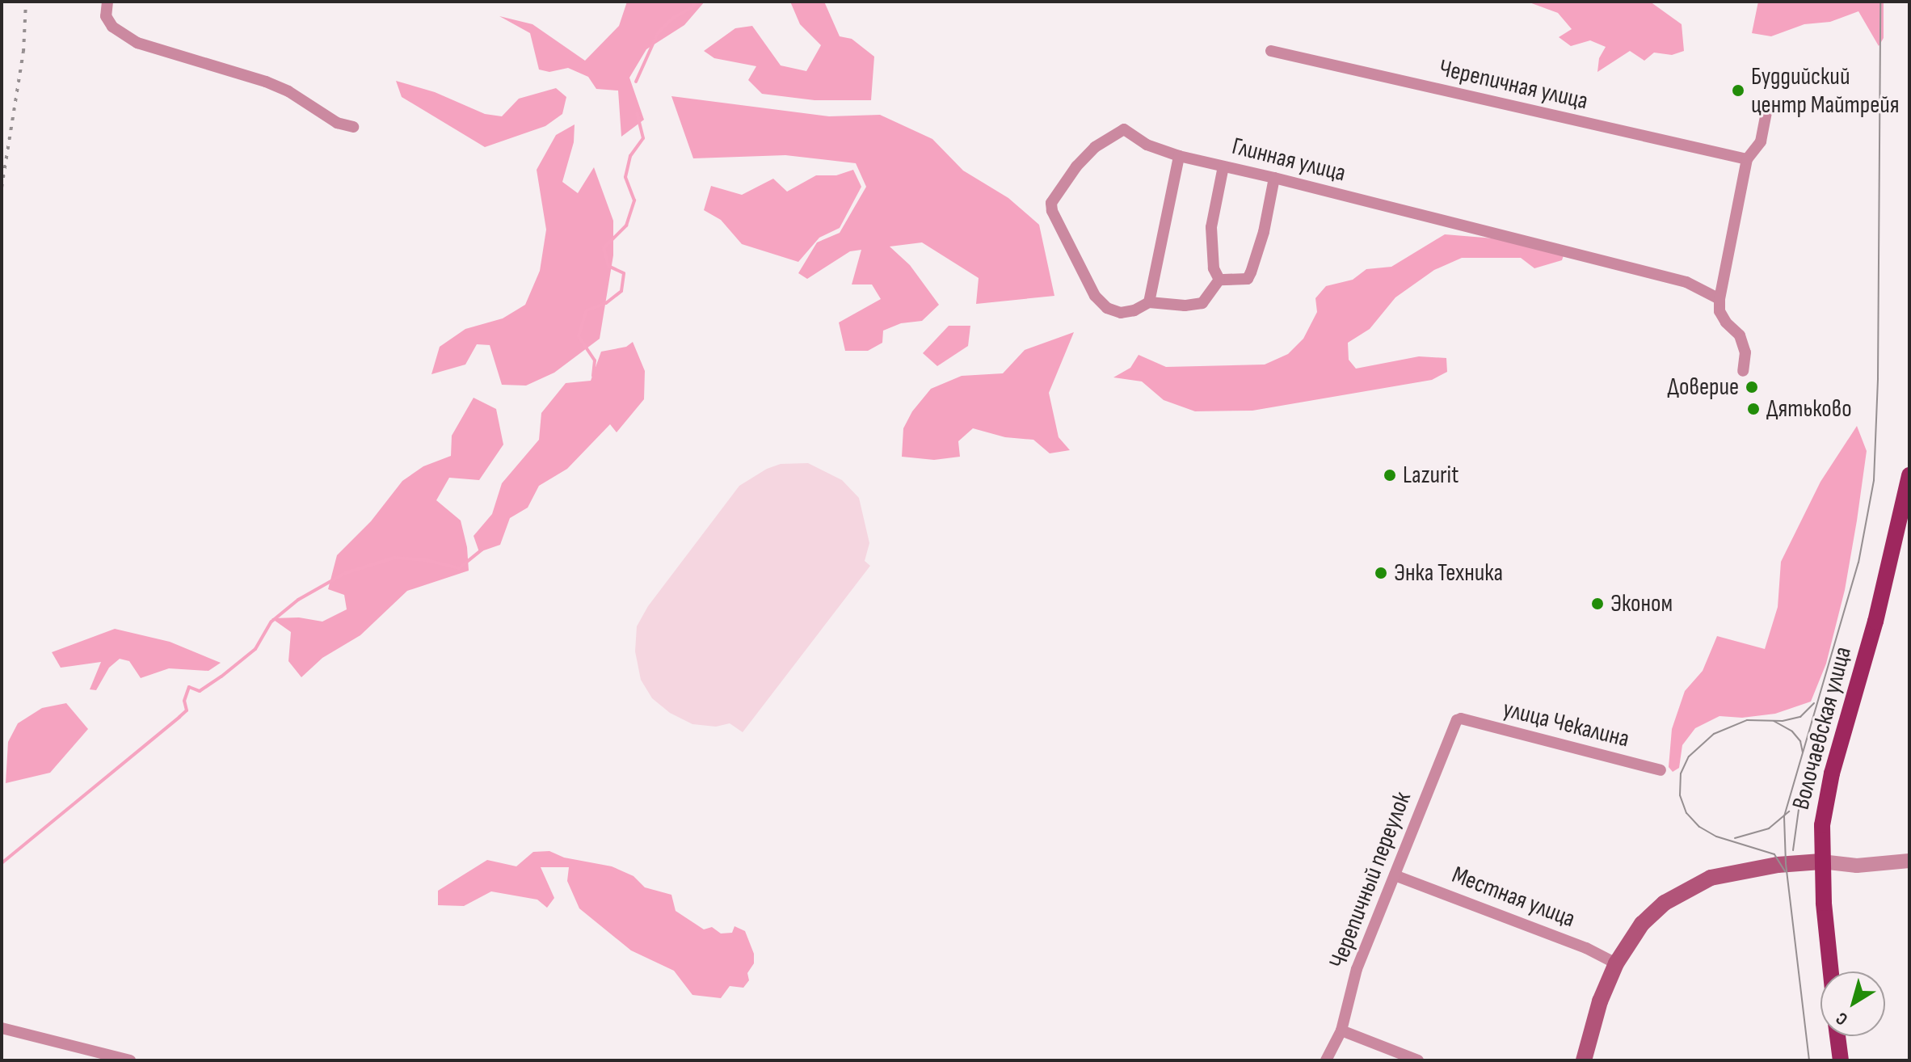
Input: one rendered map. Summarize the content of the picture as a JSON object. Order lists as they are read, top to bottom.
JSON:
{
  "streets": {
    "main road": ["Волочаевская улица"],
    "street": [
      "Черепичная улица",
      "Глинная улица",
      "улица Чекалина",
      "Черепичный переулок",
      "Местная улица"
    ]
  },
  "crossings": [
    ["улица Чекалина", "Черепичный переулок"],
    ["Черепичный переулок", "Местная улица"]
  ],
  "places": [
    "Буддийский центр Майтрейя",
    "Доверие",
    "Дятьково",
    "Lazurit",
    "Энка Техника",
    "Эконом"
  ],
  "north": "bottom left"
}
